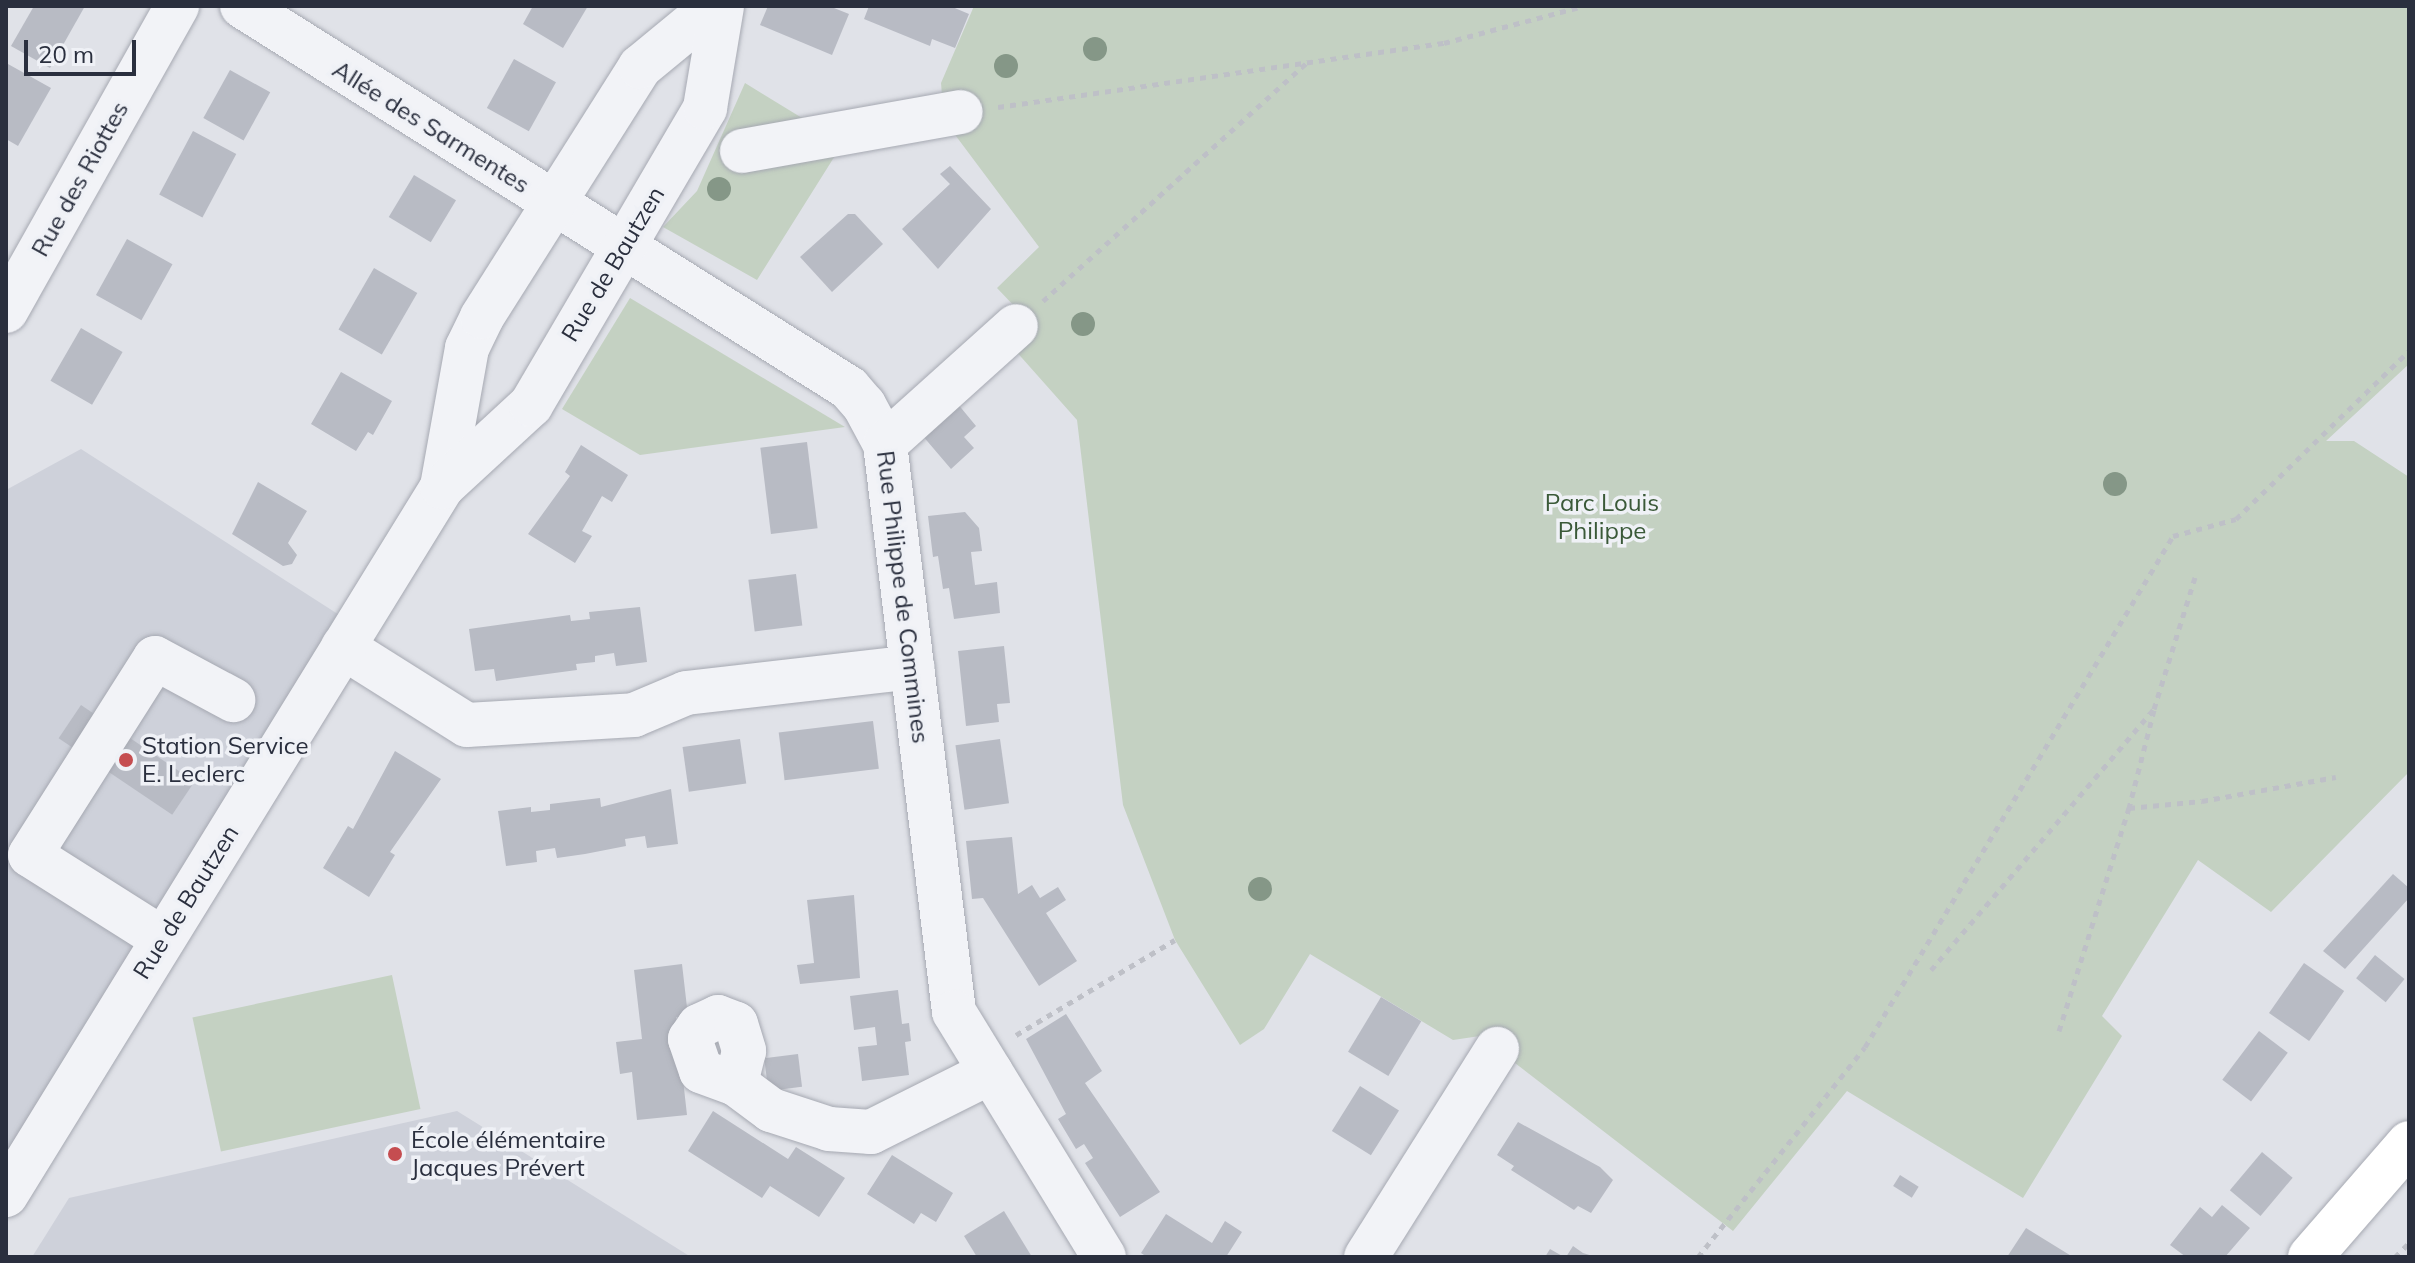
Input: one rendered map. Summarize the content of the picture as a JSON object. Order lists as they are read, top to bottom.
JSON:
{
  "streets": {
    "street": [
      "Allée des Sarmentes",
      "Rue des Riottes",
      "Rue de Bautzen",
      "Rue Philippe de Commines"
    ]
  },
  "crossings": [
    ["Allée des Sarmentes", "Rue de Bautzen"],
    ["Allée des Sarmentes", "Rue Philippe de Commines"],
    ["Rue de Bautzen", "Rue Philippe de Commines"]
  ],
  "parks": ["Parc Louis Philippe"],
  "places": ["Station Service E. Leclerc", "École élémentaire Jacques Prévert"],
  "scale_bar": "20 m"
}
